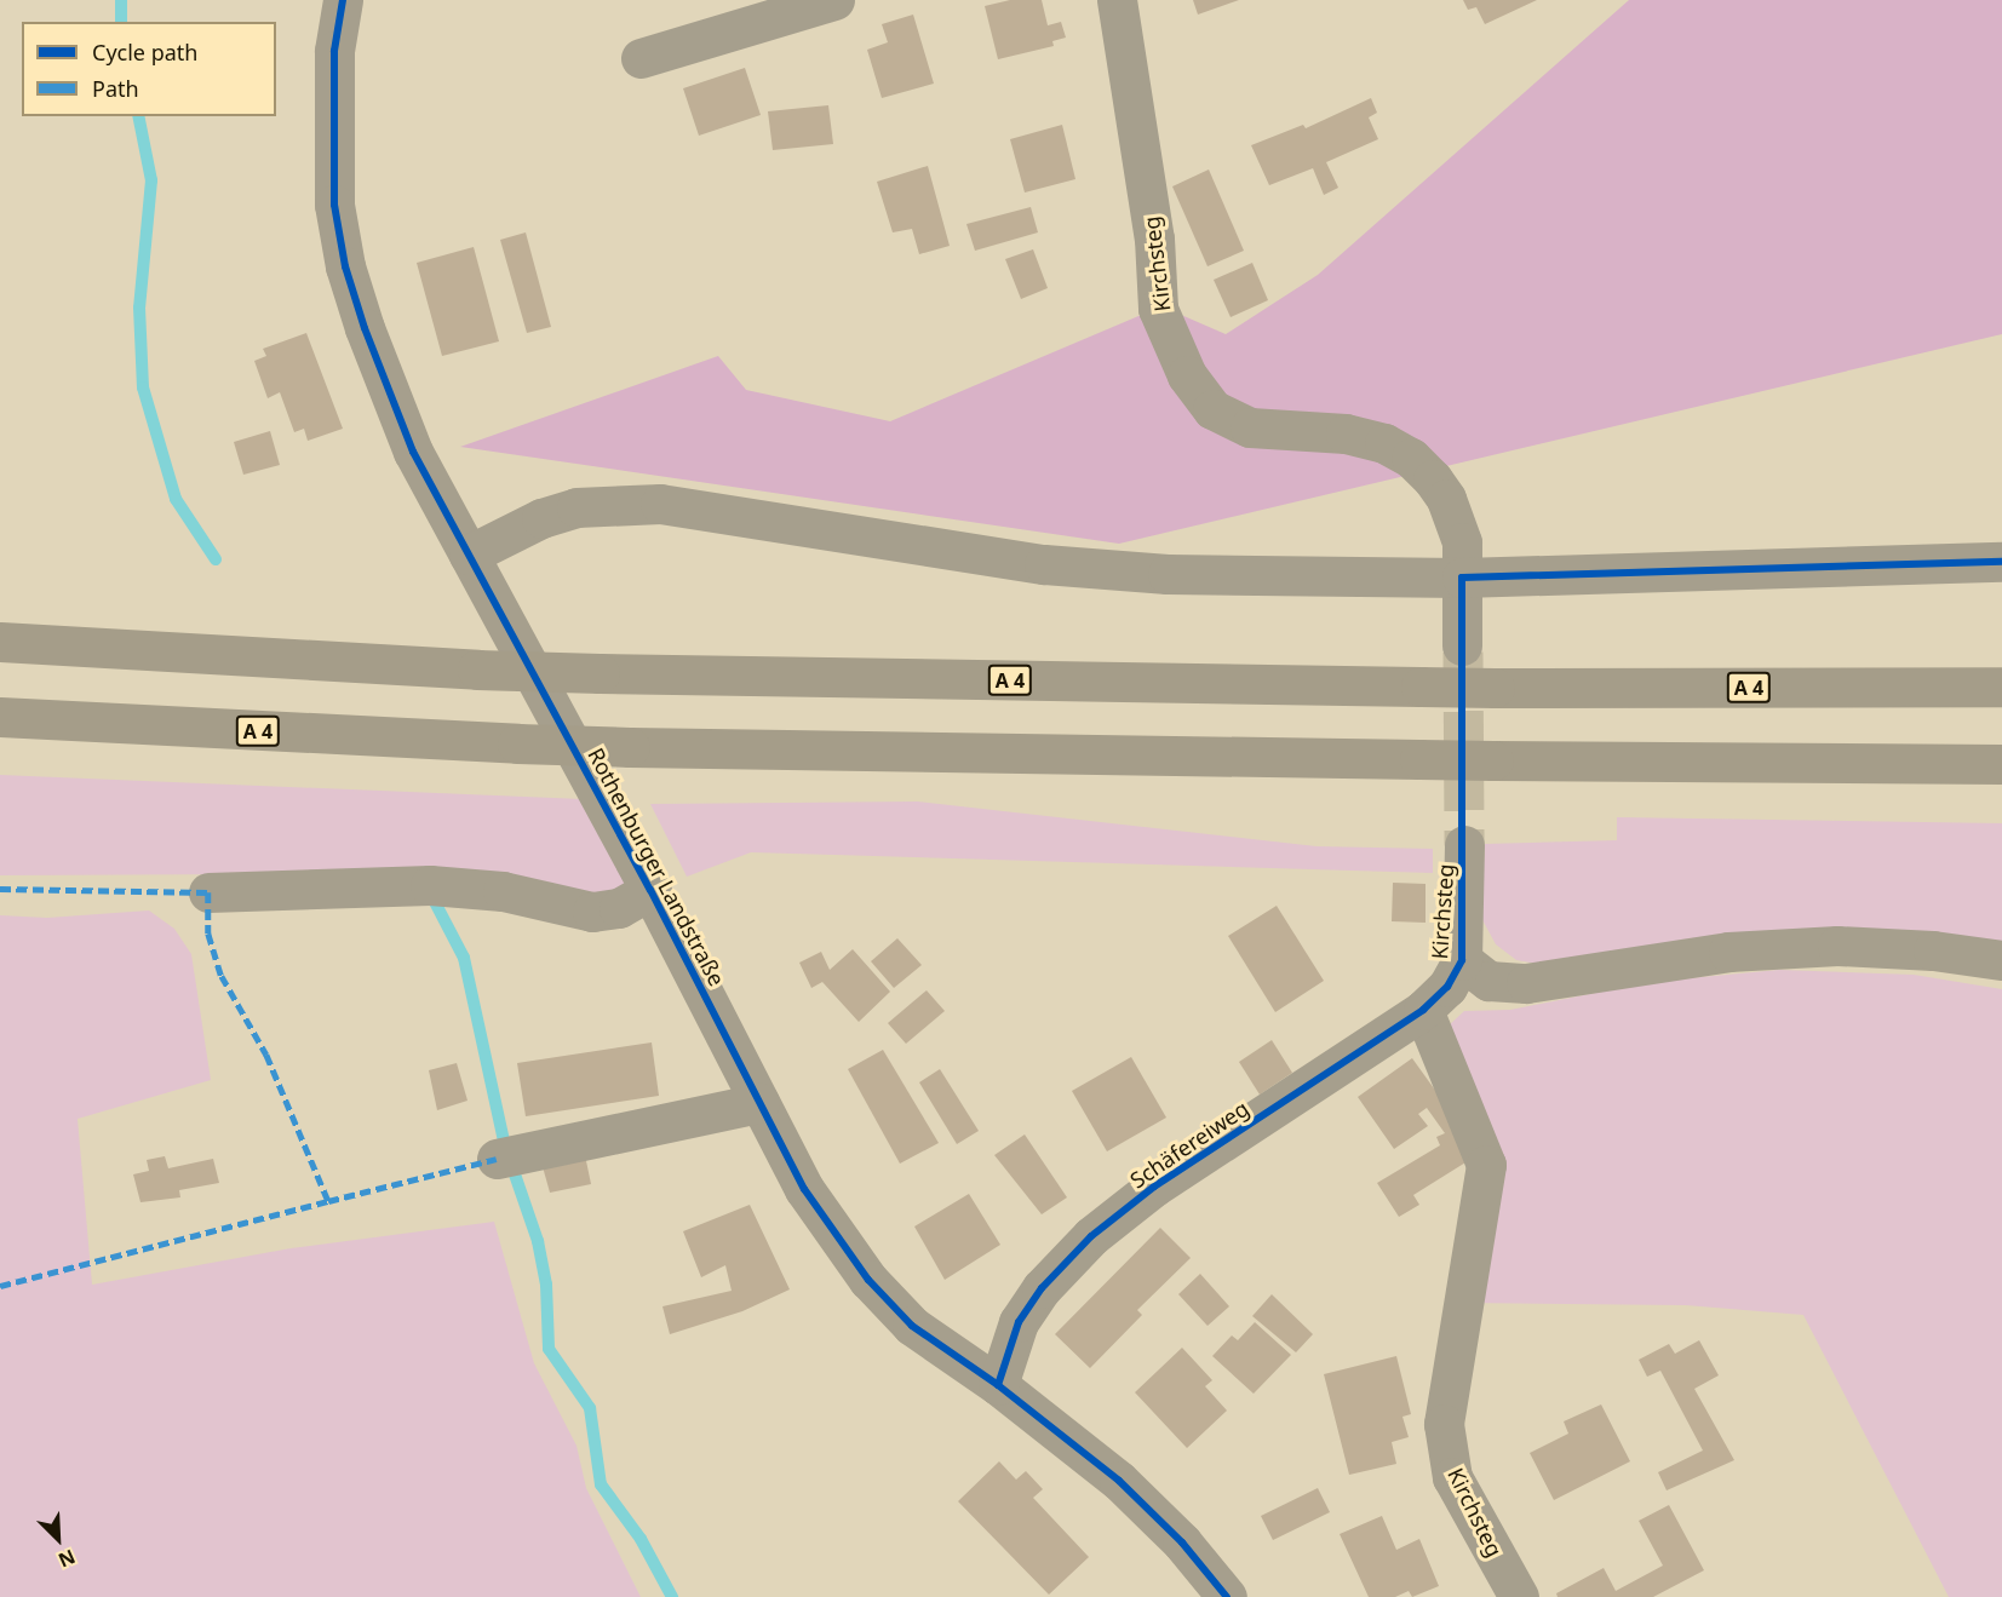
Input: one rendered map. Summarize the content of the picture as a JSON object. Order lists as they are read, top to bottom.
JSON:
{
  "streets": {
    "highway": ["A 4"],
    "street": ["Kirchsteg", "Rothenburger Landstraße", "Schäfereiweg"]
  },
  "crossings": [
    ["Kirchsteg", "Schäfereiweg"],
    ["Rothenburger Landstraße", "Schäfereiweg"]
  ],
  "legend": ["Cycle path", "Path"],
  "north": "bottom right"
}
